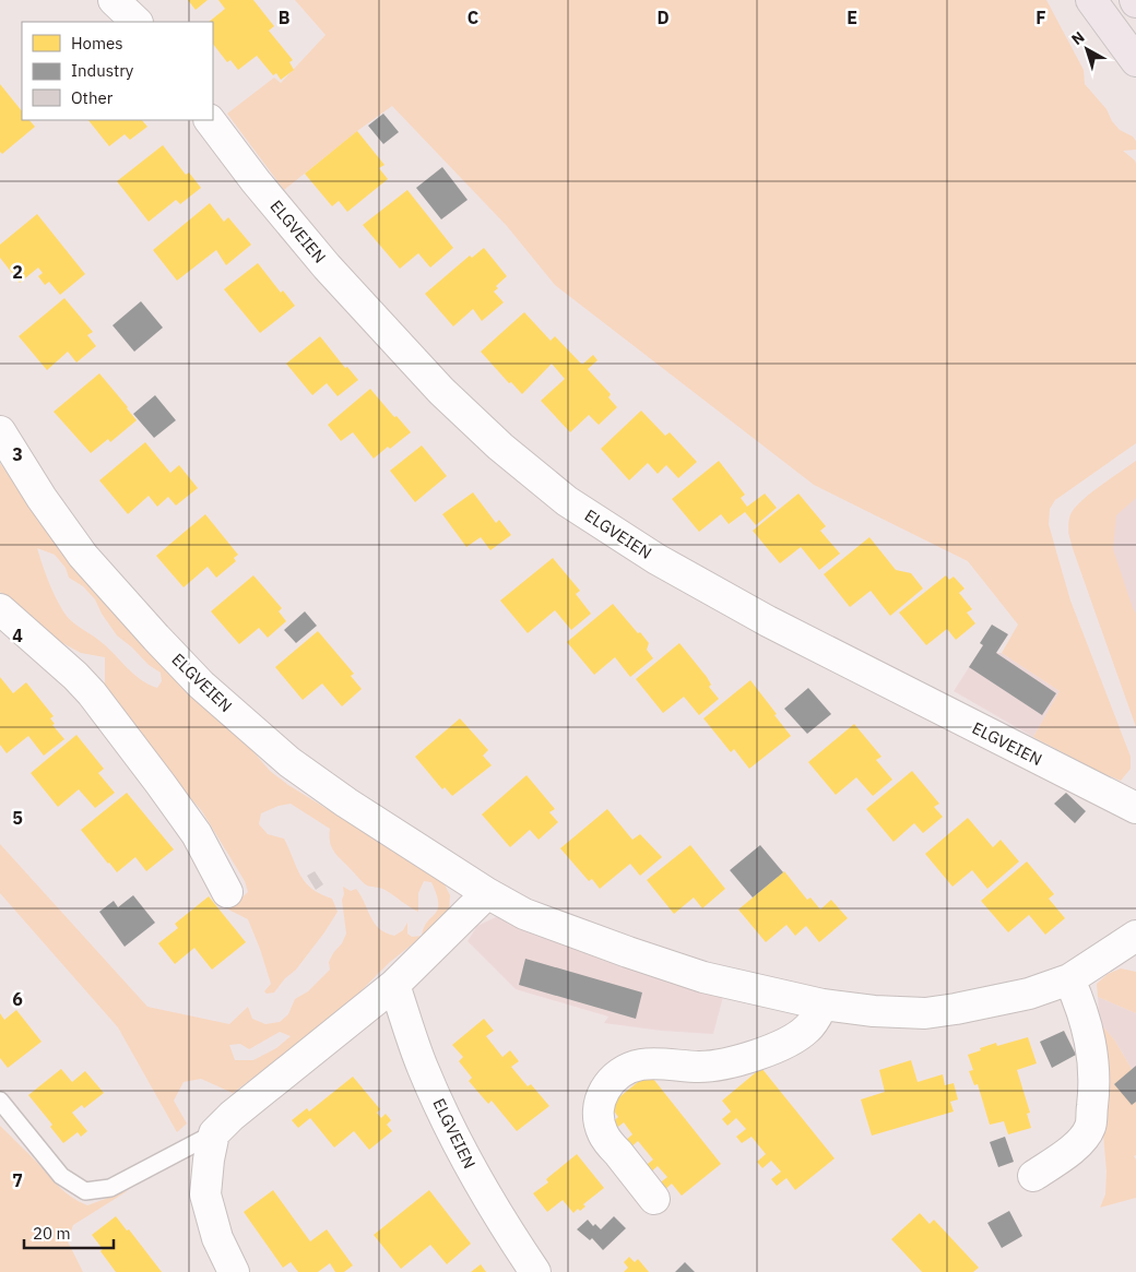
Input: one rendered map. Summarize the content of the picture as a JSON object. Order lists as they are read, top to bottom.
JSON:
{
  "streets": {
    "street": ["ELGVEIEN"]
  },
  "legend": ["Homes", "Industry", "Other"],
  "scale_bar": "20 m",
  "north": "top left",
  "grid": {
    "columns": [
      "B",
      "C",
      "D",
      "E",
      "F"
    ],
    "rows": [
      "2",
      "3",
      "4",
      "5",
      "6",
      "7"
    ]
  }
}
